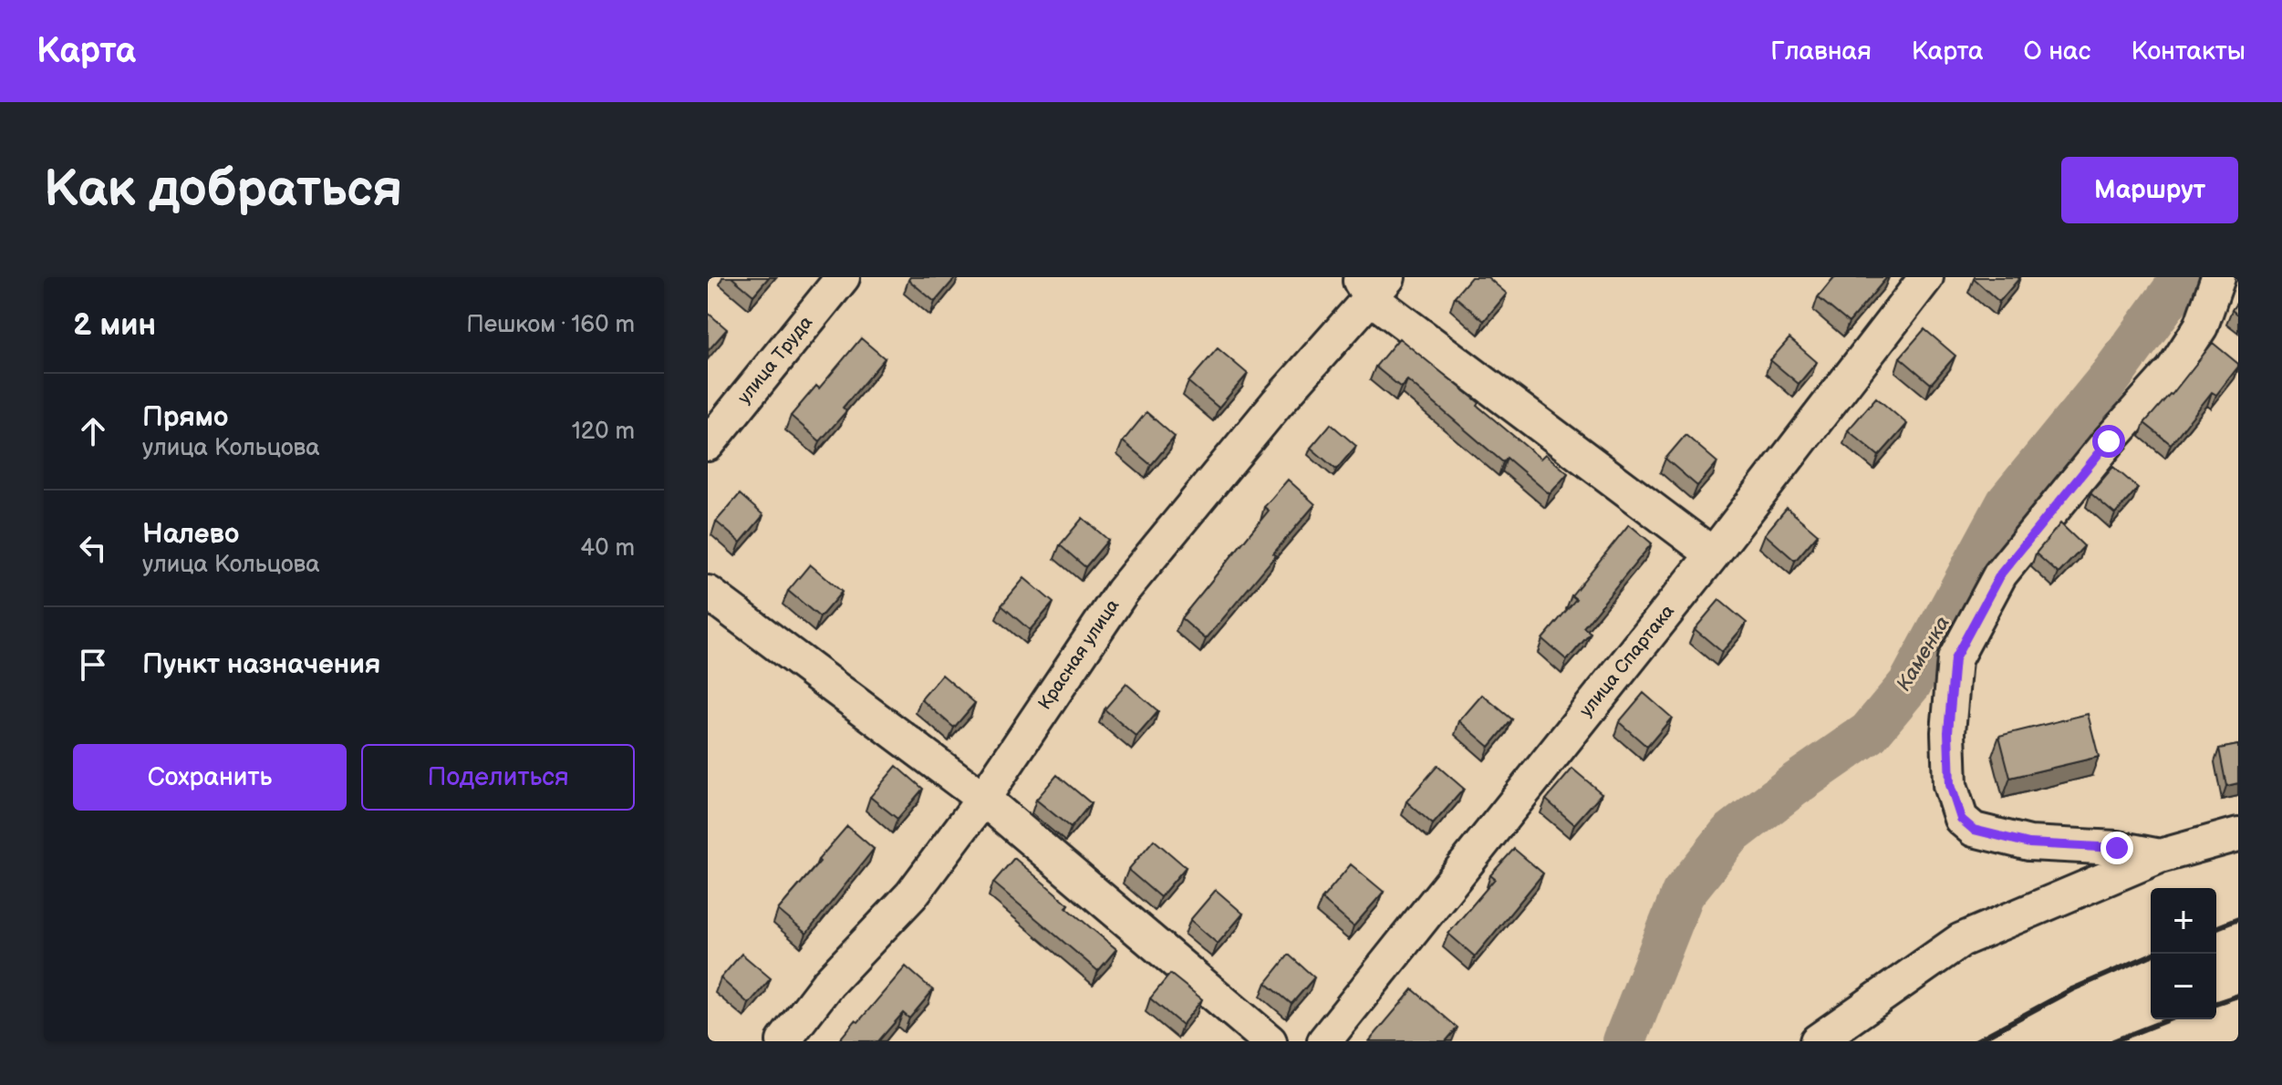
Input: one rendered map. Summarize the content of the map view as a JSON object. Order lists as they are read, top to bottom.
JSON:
{
  "streets": {
    "street": ["улица Труда", "Красная улица", "улица Спартака"]
  },
  "water": ["Каменка"],
  "page": {
    "header": "Карта",
    "nav": [
      "Главная",
      "Карта",
      "О нас",
      "Контакты"
    ],
    "buttons": [
      "Маршрут",
      ["Сохранить", "Поделиться"]
    ],
    "title": "Как добраться",
    "heading": ["2 мин", "Пешком · 160 m"],
    "list": [
      ["Прямо", "улица Кольцова", "120 m"],
      ["Налево", "улица Кольцова", "40 m"],
      "Пункт назначения"
    ],
    "map_buttons": ["+", "−"]
  }
}
